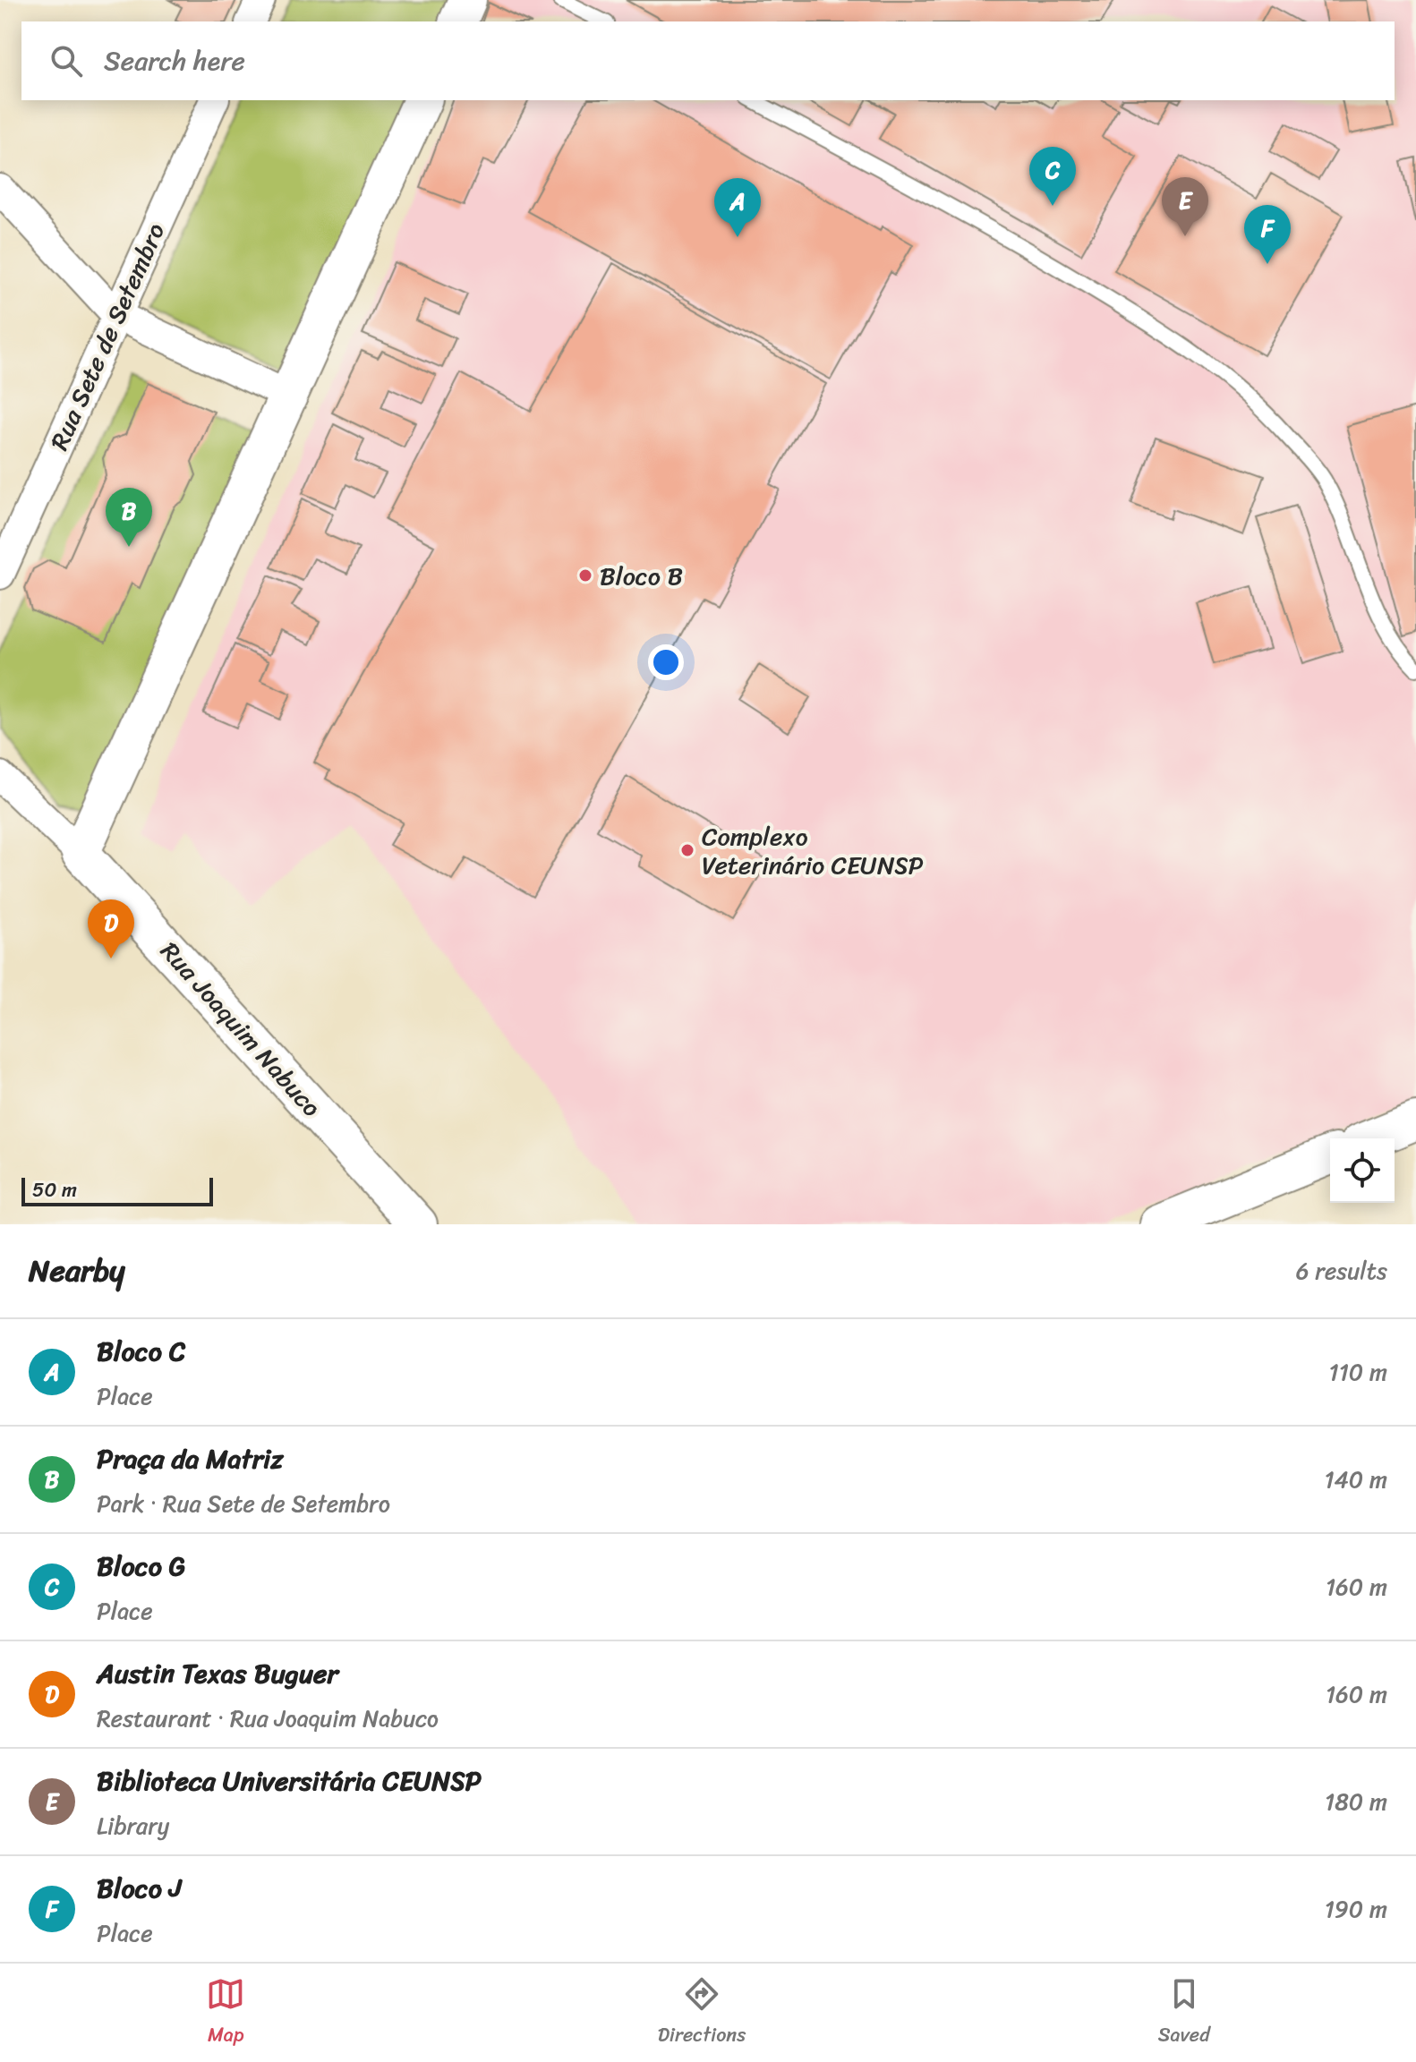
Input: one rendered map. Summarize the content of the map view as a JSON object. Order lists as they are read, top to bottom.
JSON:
{
  "streets": {
    "street": ["Rua Sete de Setembro", "Rua Joaquim Nabuco"]
  },
  "places": ["Bloco B", "Complexo Veterinário CEUNSP"],
  "scale_bar": "50 m",
  "page": {
    "search": "Search here",
    "pins": [
      "C",
      "E",
      "A",
      "F",
      "B",
      "D"
    ],
    "scale": "50 m",
    "heading": ["Nearby", "6 results"],
    "list": [
      {
        "mark": "A",
        "name": "Bloco C",
        "note": "Place",
        "value": "110 m"
      },
      {
        "mark": "B",
        "name": "Praça da Matriz",
        "note": "Park · Rua Sete de Setembro",
        "value": "140 m"
      },
      {
        "mark": "C",
        "name": "Bloco G",
        "note": "Place",
        "value": "160 m"
      },
      {
        "mark": "D",
        "name": "Austin Texas Buguer",
        "note": "Restaurant · Rua Joaquim Nabuco",
        "value": "160 m"
      },
      {
        "mark": "E",
        "name": "Biblioteca Universitária CEUNSP",
        "note": "Library",
        "value": "180 m"
      },
      {
        "mark": "F",
        "name": "Bloco J",
        "note": "Place",
        "value": "190 m"
      }
    ],
    "nav": ["Map", "Directions", "Saved"]
  }
}
